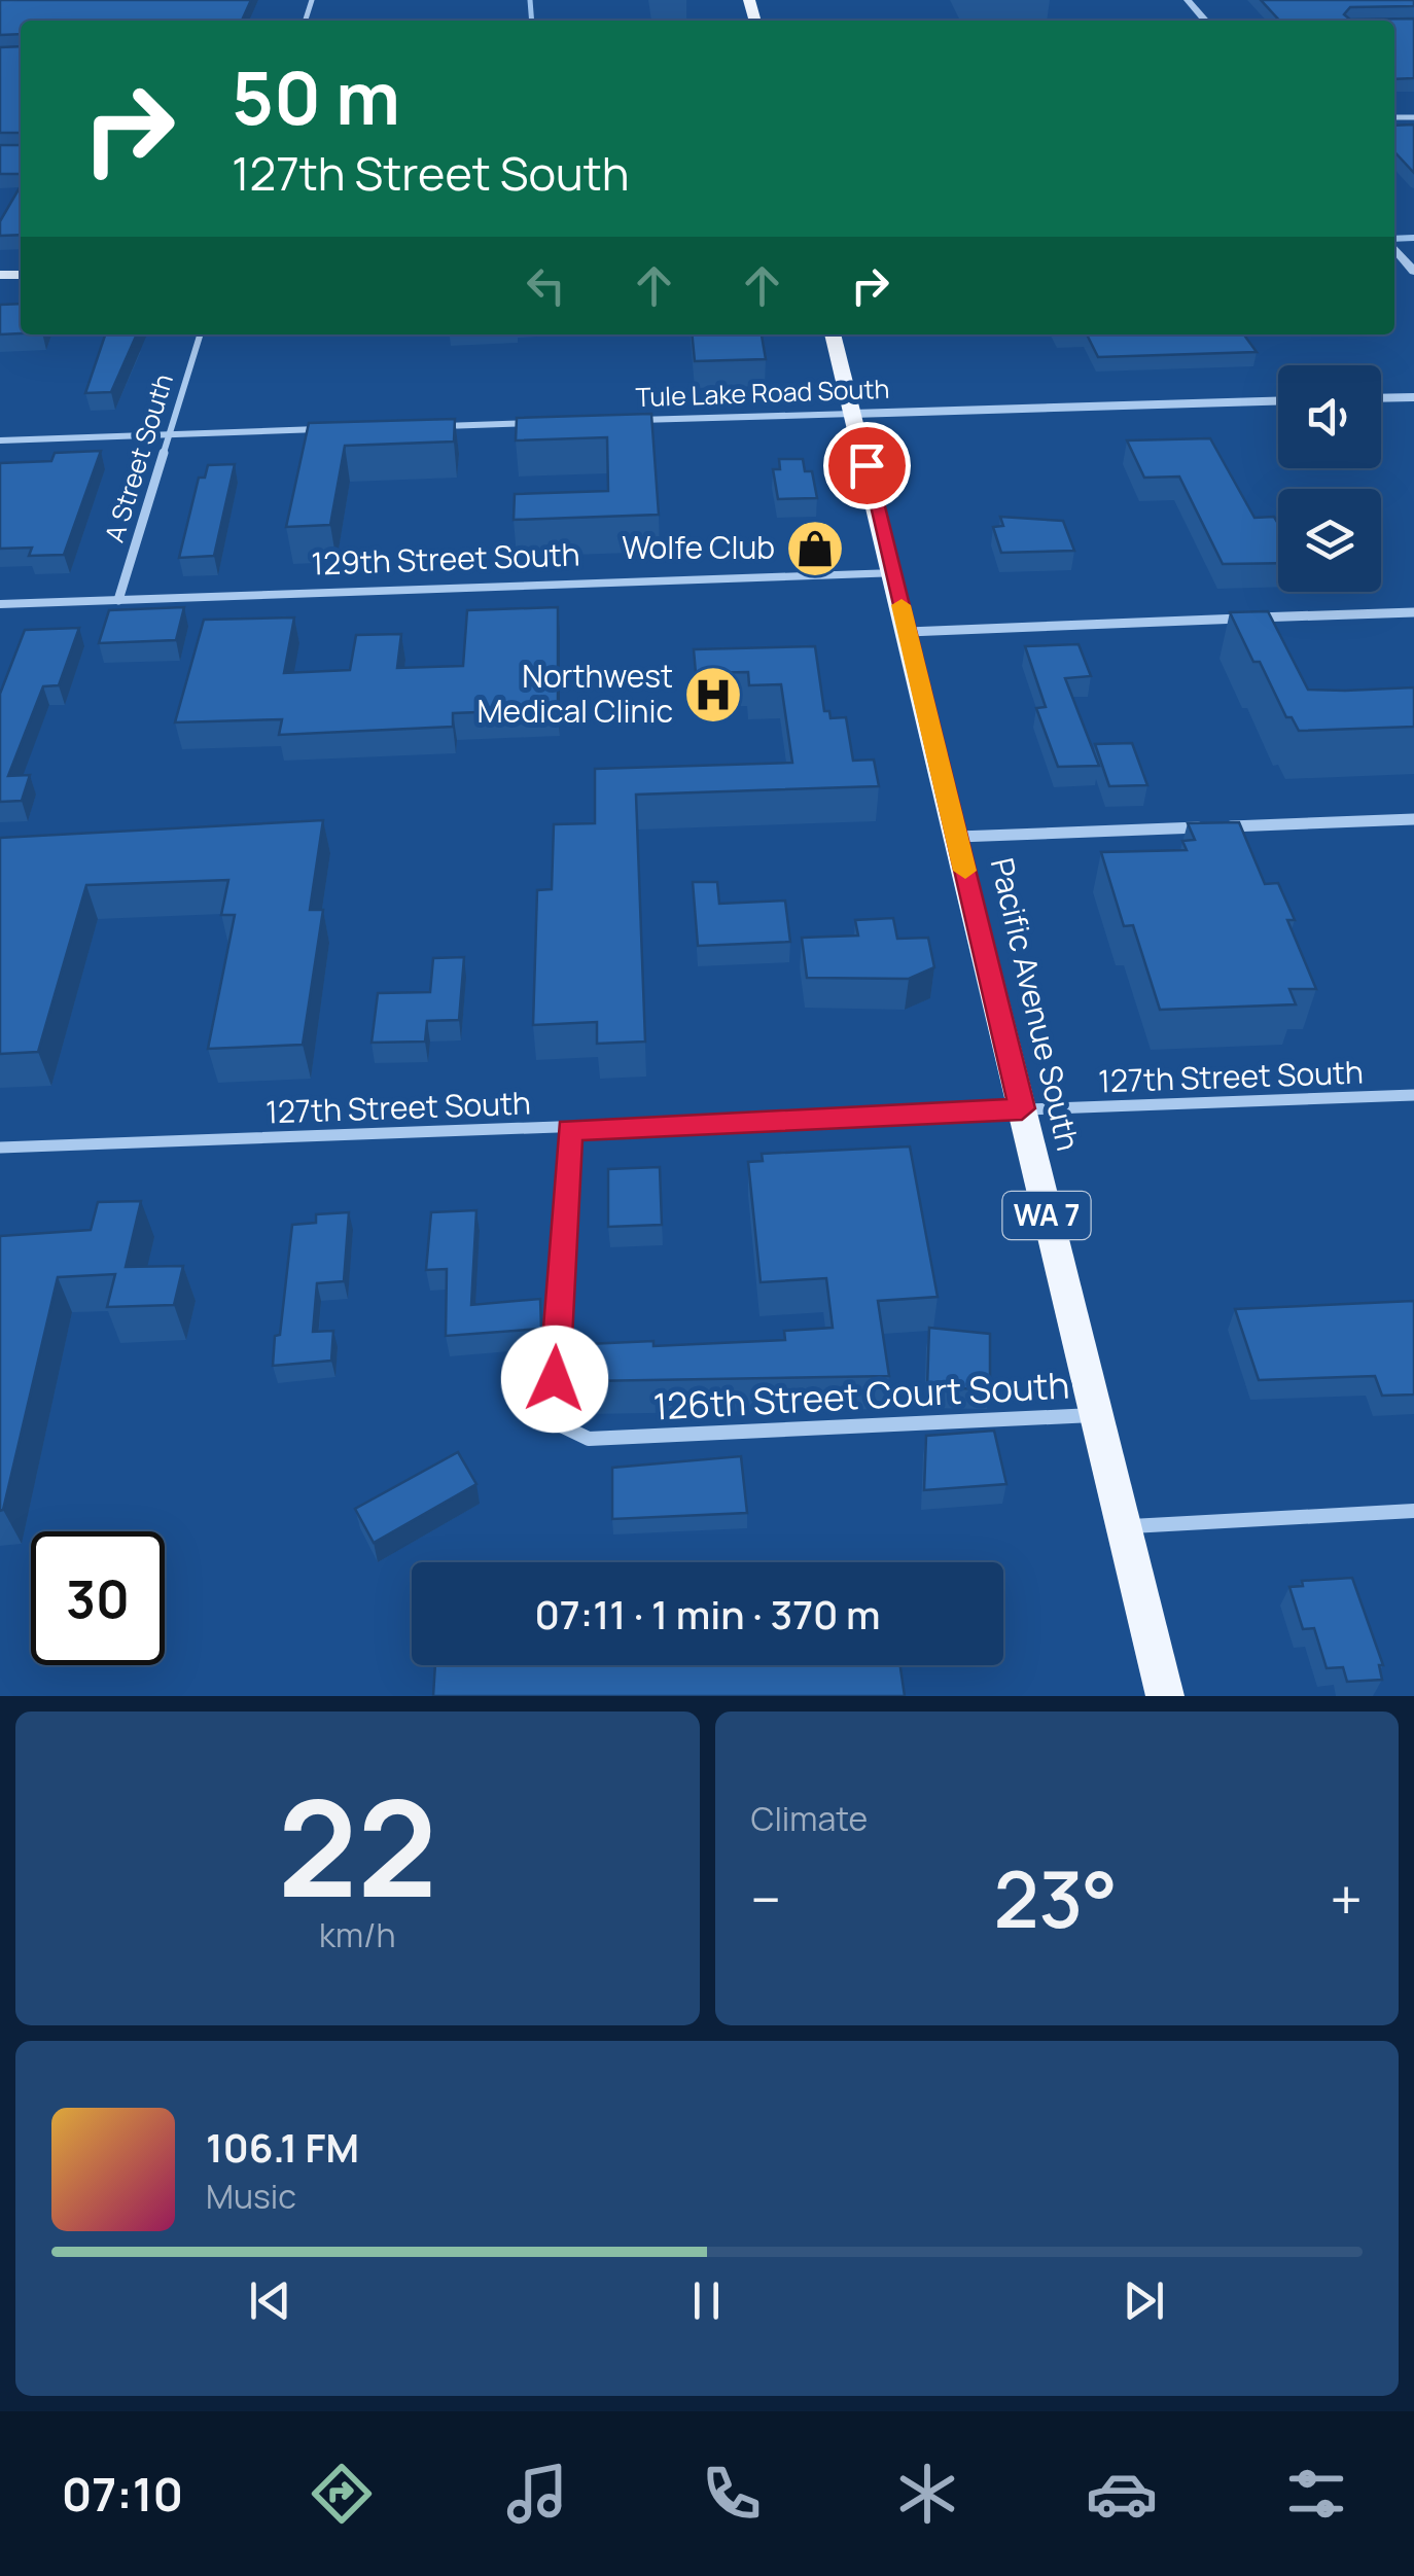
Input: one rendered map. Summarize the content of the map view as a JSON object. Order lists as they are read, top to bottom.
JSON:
{
  "streets": {
    "main road": ["Pacific Avenue South", "WA 7"],
    "street": [
      "Tule Lake Road South",
      "A Street South",
      "129th Street South",
      "127th Street South",
      "126th Street Court South"
    ]
  },
  "crossings": [
    ["Tule Lake Road South", "Pacific Avenue South"],
    ["A Street South", "129th Street South"],
    ["129th Street South", "Pacific Avenue South"],
    ["Pacific Avenue South", "127th Street South"],
    ["Pacific Avenue South", "126th Street Court South"],
    ["127th Street South", "126th Street Court South"]
  ],
  "places": {
    "shop": ["Wolfe Club"],
    "hospital": ["Northwest Medical Clinic"]
  },
  "page": {
    "turn": ["50 m", "127th Street South"],
    "limit": "30",
    "trip": "07:11 · 1 min · 370 m",
    "tile": [
      ["22", "km/h"],
      "Climate"
    ],
    "heat": ["−", "23°", "+"],
    "song": ["106.1 FM", "Music"],
    "tabs": "07:10"
  }
}
